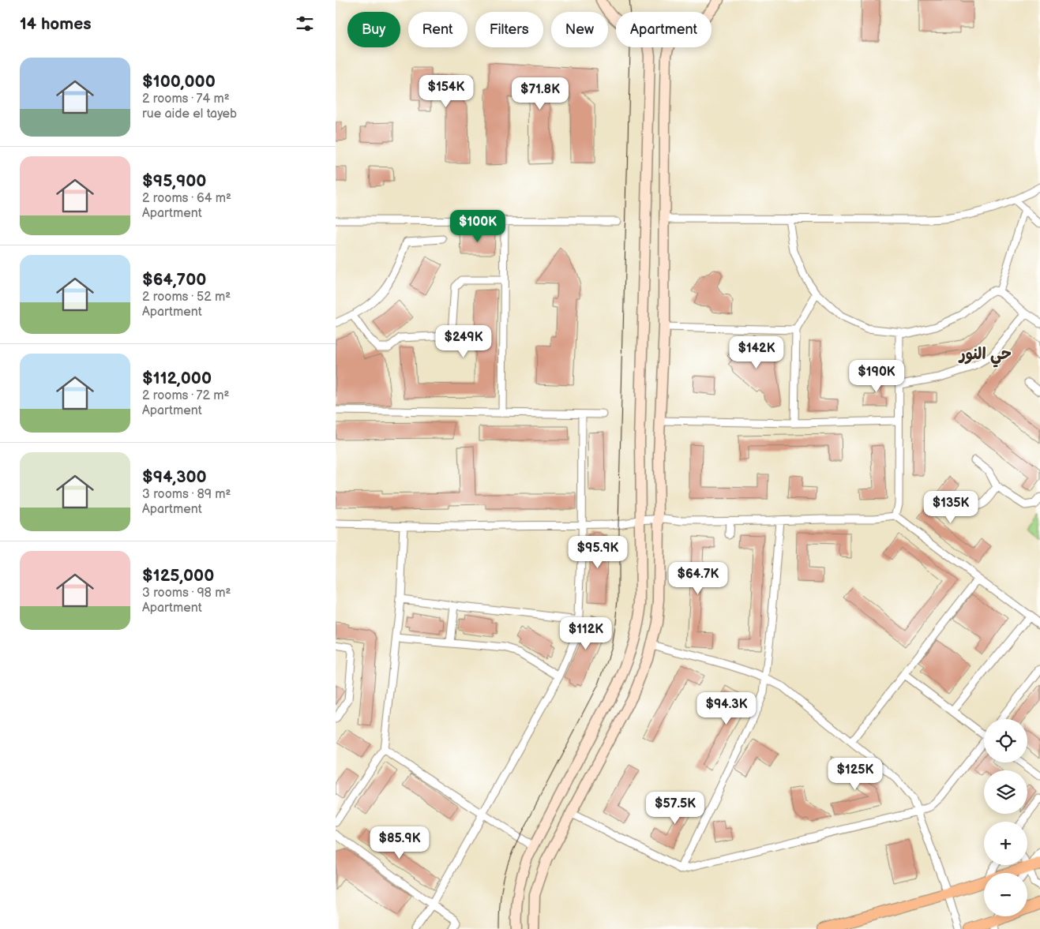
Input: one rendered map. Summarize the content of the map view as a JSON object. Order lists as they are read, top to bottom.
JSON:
{
  "districts": ["حي النور"],
  "page": {
    "heading": "14 homes",
    "chip": [
      "Buy",
      "Rent",
      "Filters",
      "New",
      "Apartment"
    ],
    "list": [
      {
        "name": "$100,000",
        "note": "2 rooms · 74 m² · rue aide el tayeb"
      },
      {
        "name": "$95,900",
        "note": "2 rooms · 64 m² · Apartment"
      },
      {
        "name": "$64,700",
        "note": "2 rooms · 52 m² · Apartment"
      },
      {
        "name": "$112,000",
        "note": "2 rooms · 72 m² · Apartment"
      },
      {
        "name": "$94,300",
        "note": "3 rooms · 89 m² · Apartment"
      },
      {
        "name": "$125,000",
        "note": "3 rooms · 98 m² · Apartment"
      }
    ],
    "price": [
      "$154K",
      "$71.8K",
      "$100K",
      "$249K",
      "$142K",
      "$190K",
      "$135K",
      "$95.9K",
      "$64.7K",
      "$112K",
      "$94.3K",
      "$125K",
      "$57.5K",
      "$85.9K"
    ],
    "map_buttons": ["+", "−"]
  }
}
